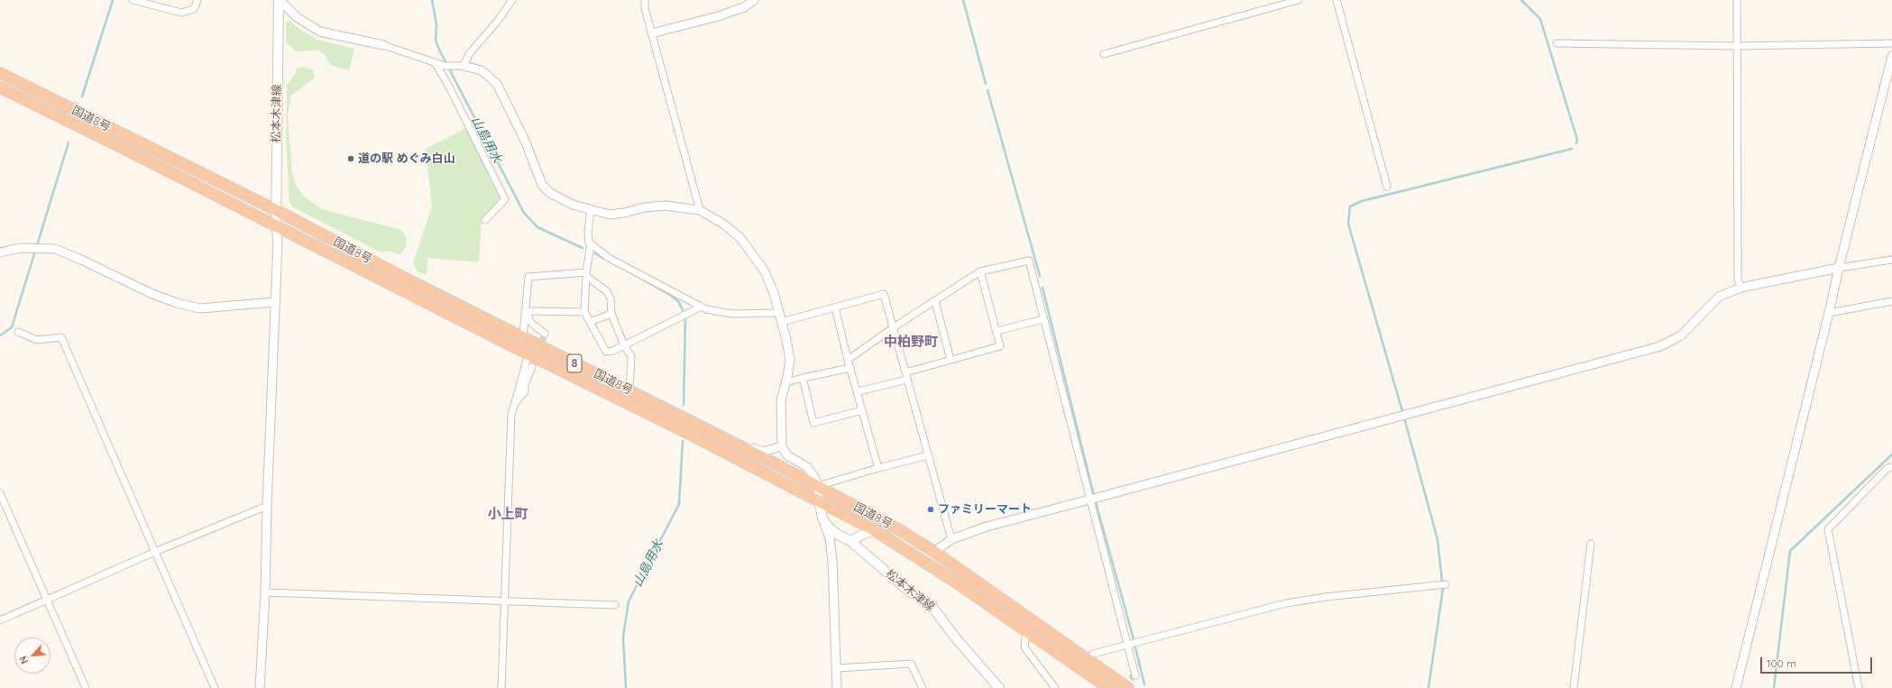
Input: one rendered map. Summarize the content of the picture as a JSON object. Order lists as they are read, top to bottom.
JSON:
{
  "streets": {
    "highway": ["国道8号", "8"],
    "main road": ["松本木津線"]
  },
  "crossings": [
    ["松本木津線", "国道8号"]
  ],
  "districts": ["中柏野町", "小上町"],
  "water": ["山島用水"],
  "places": ["道の駅 めぐみ白山", "ファミリーマート"],
  "scale_bar": "100 m",
  "north": "bottom left"
}
